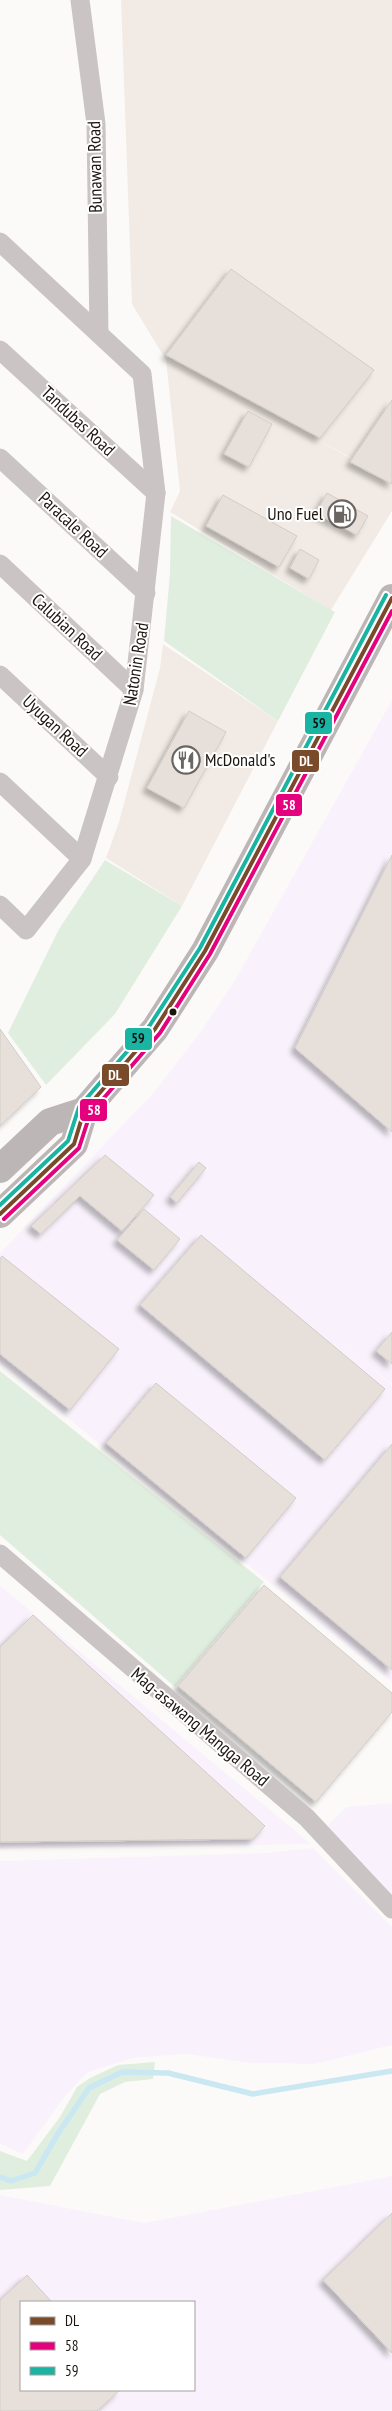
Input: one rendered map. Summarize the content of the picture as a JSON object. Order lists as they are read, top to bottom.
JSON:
{
  "streets": {
    "street": [
      "Bunawan Road",
      "Tandubas Road",
      "Paracale Road",
      "Calubian Road",
      "Natonin Road",
      "Uyugan Road",
      "Mag-asawang Mangga Road"
    ]
  },
  "crossings": [
    ["Bunawan Road", "Natonin Road"],
    ["Tandubas Road", "Natonin Road"],
    ["Paracale Road", "Natonin Road"],
    ["Calubian Road", "Natonin Road"],
    ["Natonin Road", "Uyugan Road"]
  ],
  "places": {
    "fuel station": ["Uno Fuel"],
    "restaurant": ["McDonald's"]
  },
  "lines": ["transit line 59", "transit line DL", "transit line 58"],
  "legend": ["DL", "58", "59"]
}
